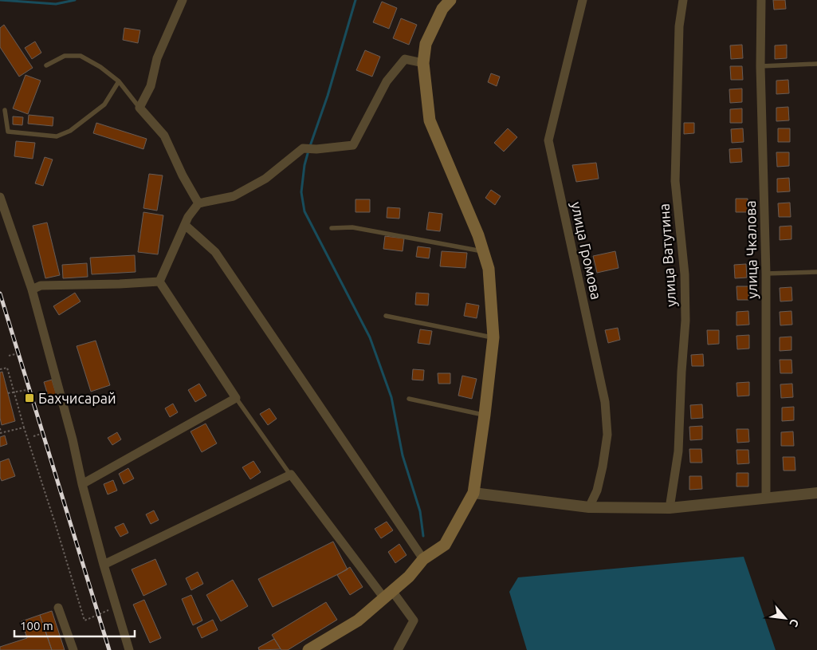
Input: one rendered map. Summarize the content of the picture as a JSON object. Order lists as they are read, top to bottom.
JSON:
{
  "streets": {
    "street": ["улица Чкалова", "улица Громова", "улица Ватутина"]
  },
  "places": {
    "transit": ["Бахчисарай"]
  },
  "scale_bar": "100 m",
  "north": "bottom right"
}
